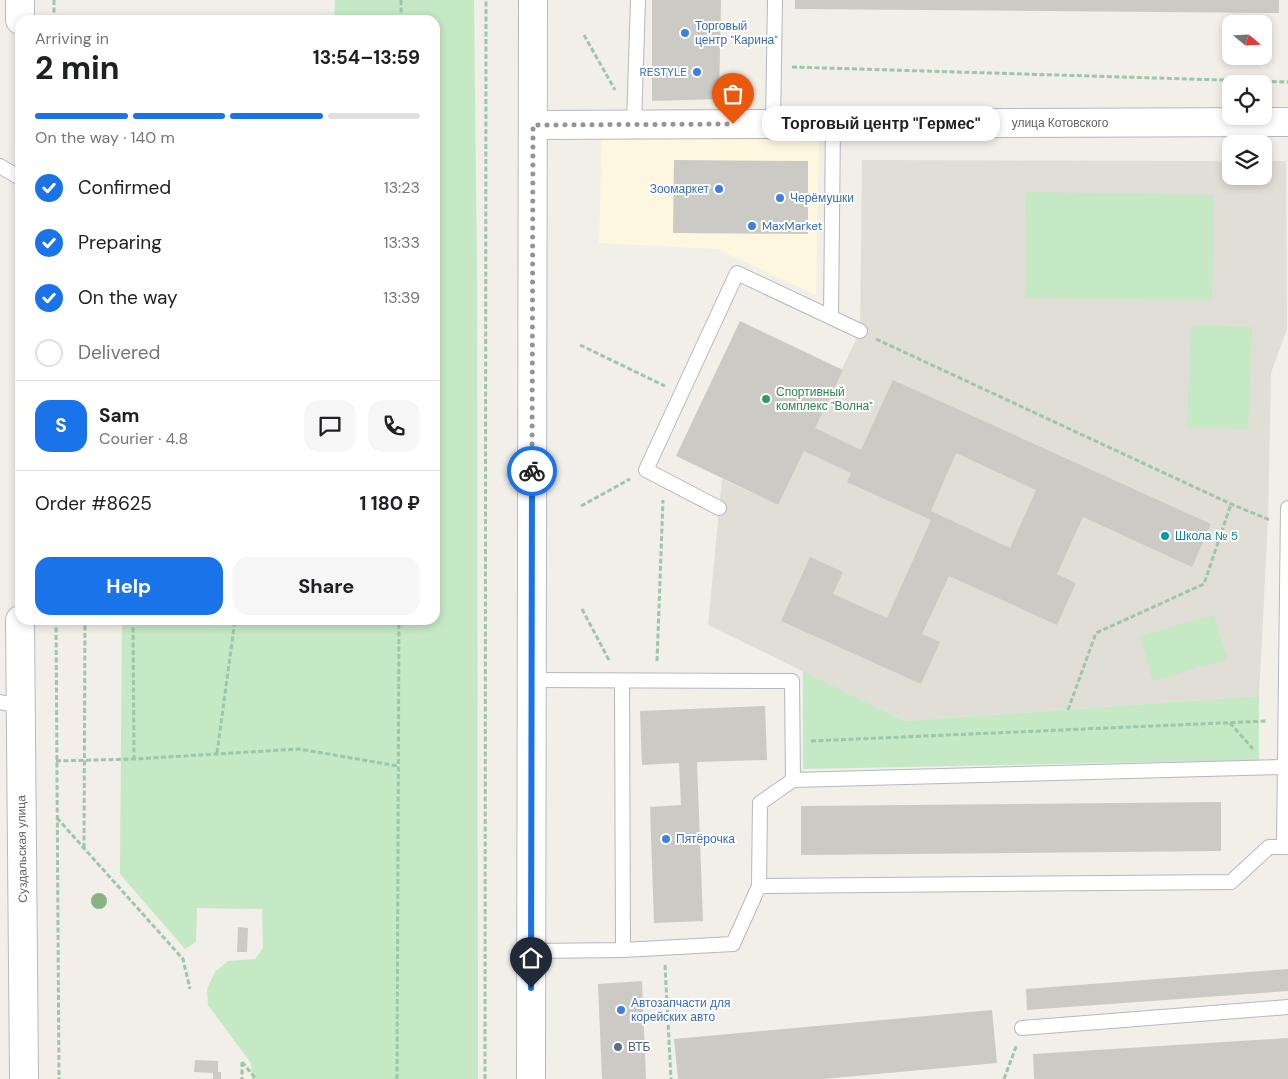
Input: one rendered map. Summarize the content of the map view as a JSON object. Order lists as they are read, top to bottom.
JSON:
{
  "streets": {
    "street": ["улица Котовского", "Суздальская улица"]
  },
  "places": [
    "Торговый центр \"Карина\"",
    "RESTYLE",
    "Торговый центр \"Гермес\"",
    "Зоомаркет",
    "Черёмушки",
    "MaxMarket",
    "Спортивный комплекс \"Волна\"",
    "Школа № 5",
    "Пятёрочка",
    "Автозапчасти для корейских авто",
    "ВТБ"
  ],
  "north": "right",
  "page": {
    "heading": ["2 min", "Arriving in", "13:54–13:59"],
    "panel": [
      "Sam",
      "Courier · 4.8",
      "Order #8625",
      "1 180 ₽"
    ],
    "bar": "On the way · 140 m",
    "bubble": "Торговый центр \"Гермес\"",
    "list": [
      ["Confirmed", "13:23"],
      ["Preparing", "13:33"],
      ["On the way", "13:39"],
      "Delivered"
    ],
    "round": "S",
    "buttons": ["Help", "Share"]
  }
}
